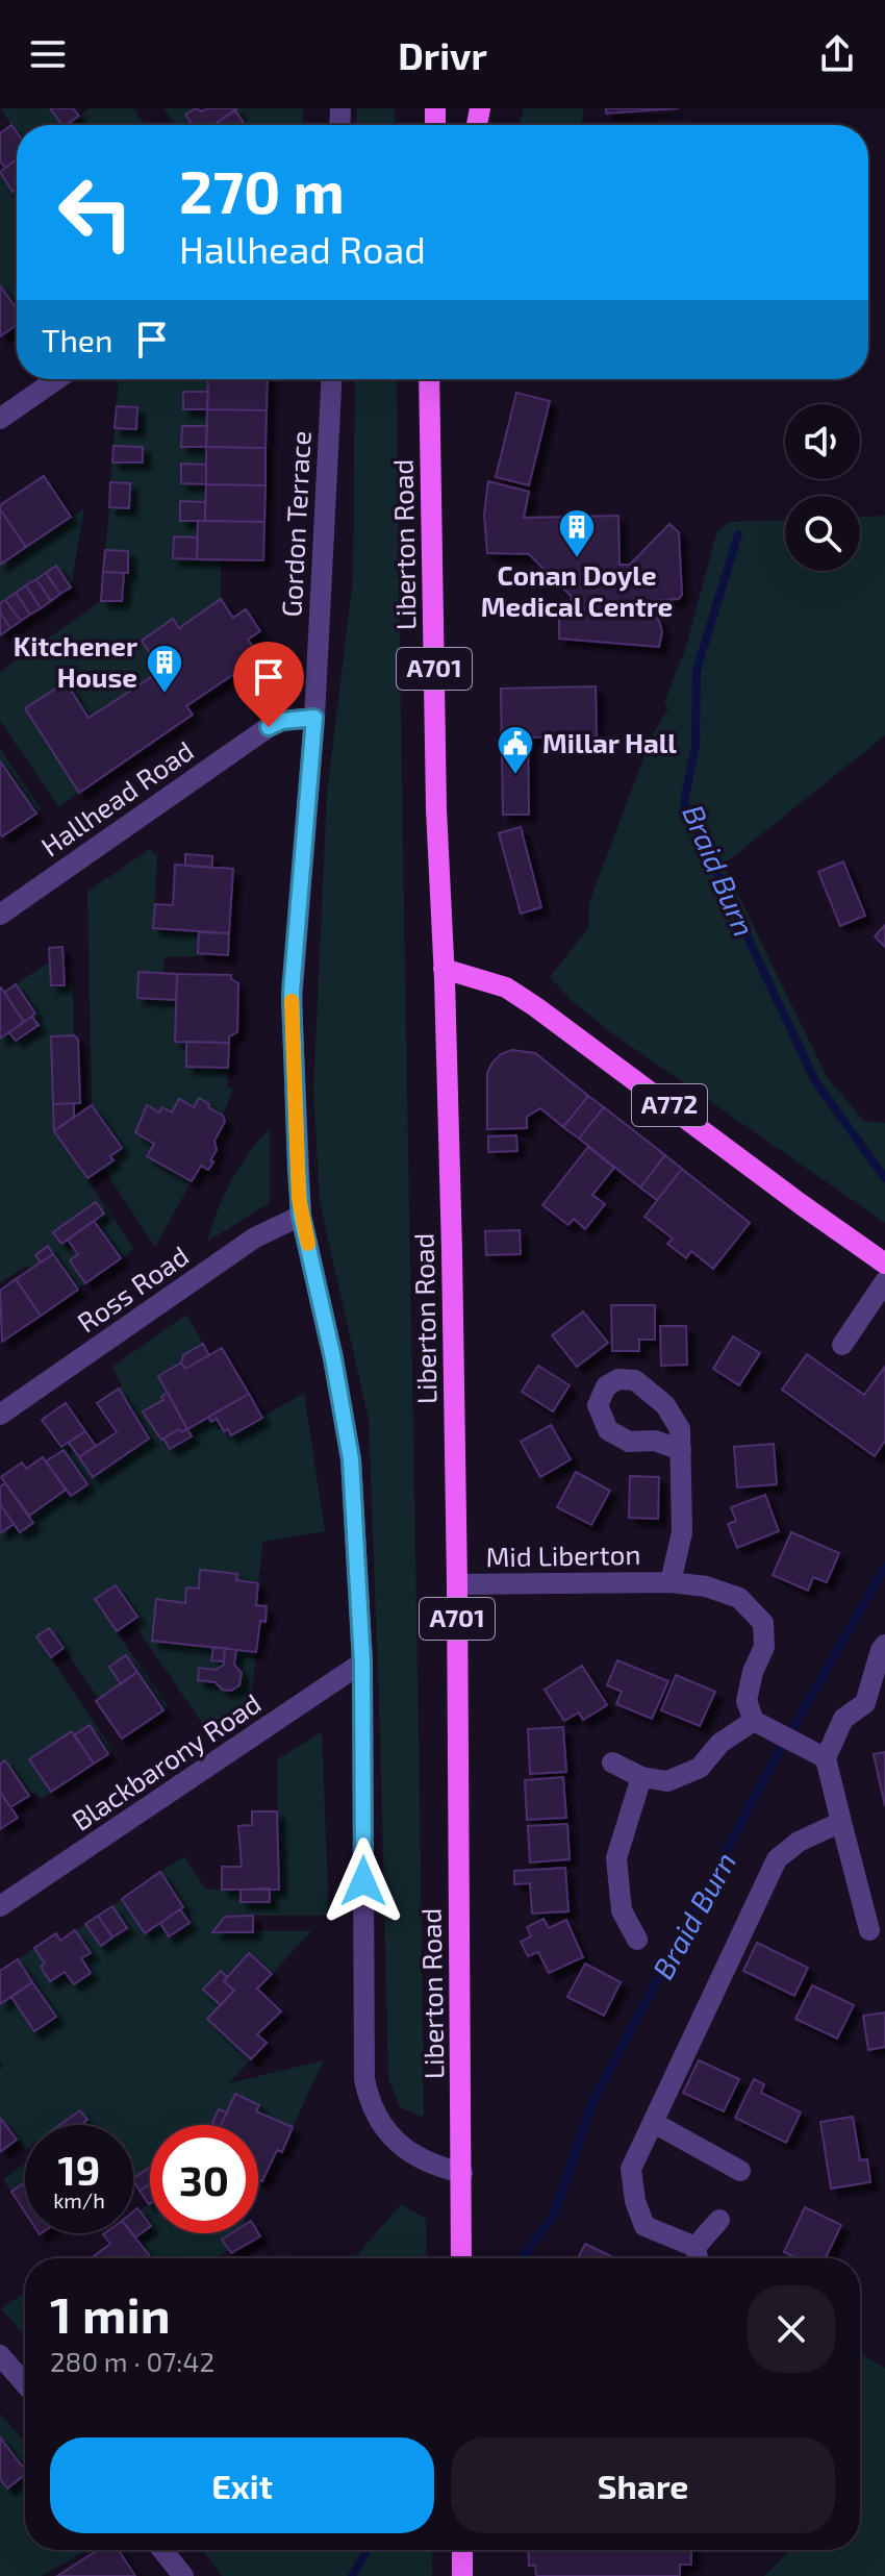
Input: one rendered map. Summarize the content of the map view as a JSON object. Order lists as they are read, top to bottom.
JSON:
{
  "streets": {
    "main road": ["Liberton Road", "A701", "A772"],
    "street": [
      "Gordon Terrace",
      "Hallhead Road",
      "Ross Road",
      "Mid Liberton",
      "Blackbarony Road"
    ]
  },
  "crossings": [
    ["Gordon Terrace", "Liberton Road"],
    ["Gordon Terrace", "Hallhead Road"],
    ["Gordon Terrace", "Ross Road"],
    ["Gordon Terrace", "Blackbarony Road"],
    ["Liberton Road", "A772"],
    ["Liberton Road", "Mid Liberton"]
  ],
  "water": ["Braid Burn"],
  "places": {
    "building": ["Conan Doyle Medical Centre", "Kitchener House"],
    "public building": ["Millar Hall"]
  },
  "page": {
    "header": "Drivr",
    "turn": ["270 m", "Hallhead Road"],
    "then": "Then",
    "speed": "19 km/h",
    "limit": "30",
    "heading": ["1 min", "280 m · 07:42"],
    "buttons": ["Exit", "Share"]
  }
}
